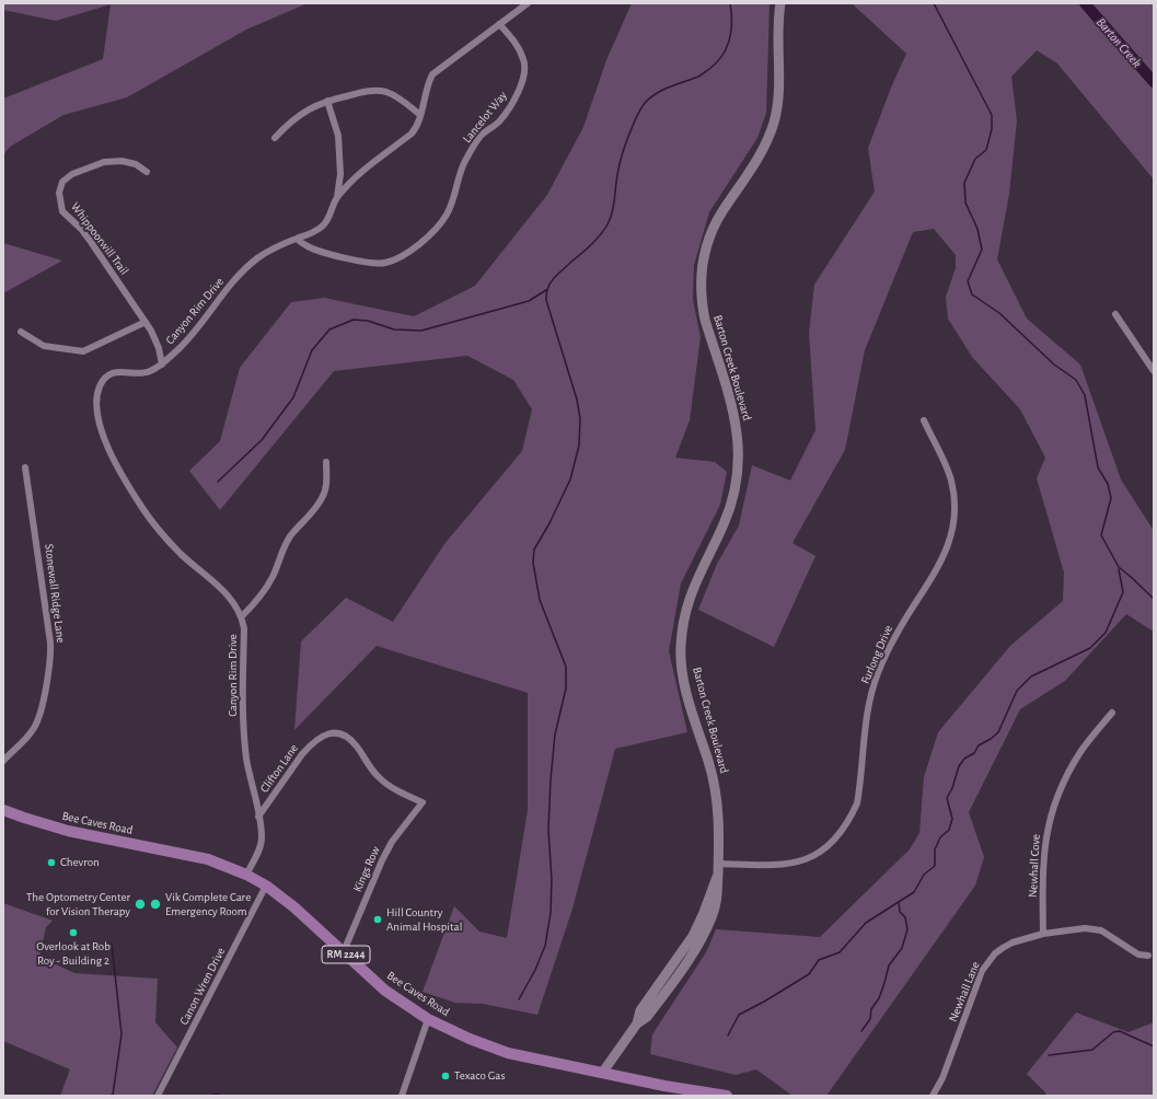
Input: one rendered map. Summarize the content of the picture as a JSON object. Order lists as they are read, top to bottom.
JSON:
{
  "streets": {
    "main road": ["Bee Caves Road", "RM 2244"],
    "street": [
      "Lancelot Way",
      "Whippoorwill Trail",
      "Canyon Rim Drive",
      "Barton Creek Boulevard",
      "Stonewall Ridge Lane",
      "Furlong Drive",
      "Clifton Lane",
      "Newhall Cove",
      "Kings Row",
      "Canon Wren Drive",
      "Newhall Lane"
    ]
  },
  "crossings": [
    ["Lancelot Way", "Canyon Rim Drive"],
    ["Whippoorwill Trail", "Canyon Rim Drive"],
    ["Canyon Rim Drive", "Clifton Lane"],
    ["Canyon Rim Drive", "Bee Caves Road"],
    ["Barton Creek Boulevard", "Furlong Drive"],
    ["Barton Creek Boulevard", "Bee Caves Road"],
    ["Clifton Lane", "Kings Row"],
    ["Bee Caves Road", "Kings Row"],
    ["Bee Caves Road", "Canon Wren Drive"],
    ["Newhall Cove", "Newhall Lane"]
  ],
  "water": ["Barton Creek"],
  "places": [
    "Chevron",
    "The Optometry Center for Vision Therapy",
    "Vik Complete Care Emergency Room",
    "Hill Country Animal Hospital",
    "Overlook at Rob Roy - Building 2",
    "Texaco Gas"
  ]
}
